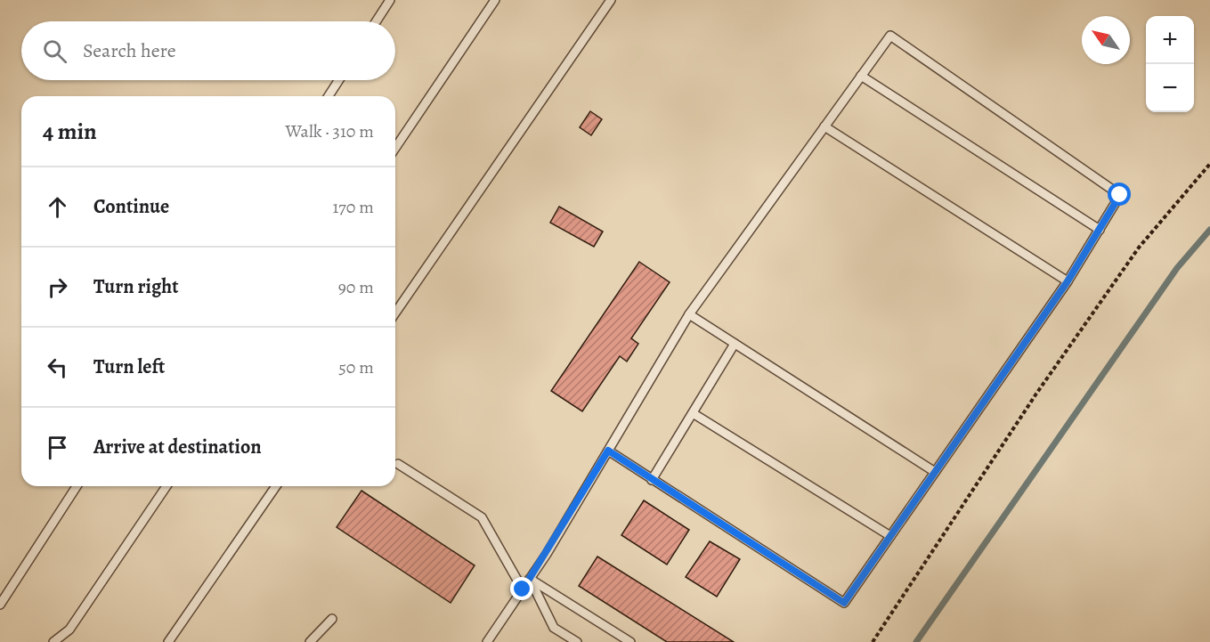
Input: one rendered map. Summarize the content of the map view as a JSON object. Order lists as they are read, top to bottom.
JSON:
{
  "north": "top left",
  "page": {
    "map_buttons": ["+", "−"],
    "search": "Search here",
    "heading": ["4 min", "Walk · 310 m"],
    "list": [
      ["Continue", "170 m"],
      ["Turn right", "90 m"],
      ["Turn left", "50 m"],
      "Arrive at destination"
    ]
  }
}
